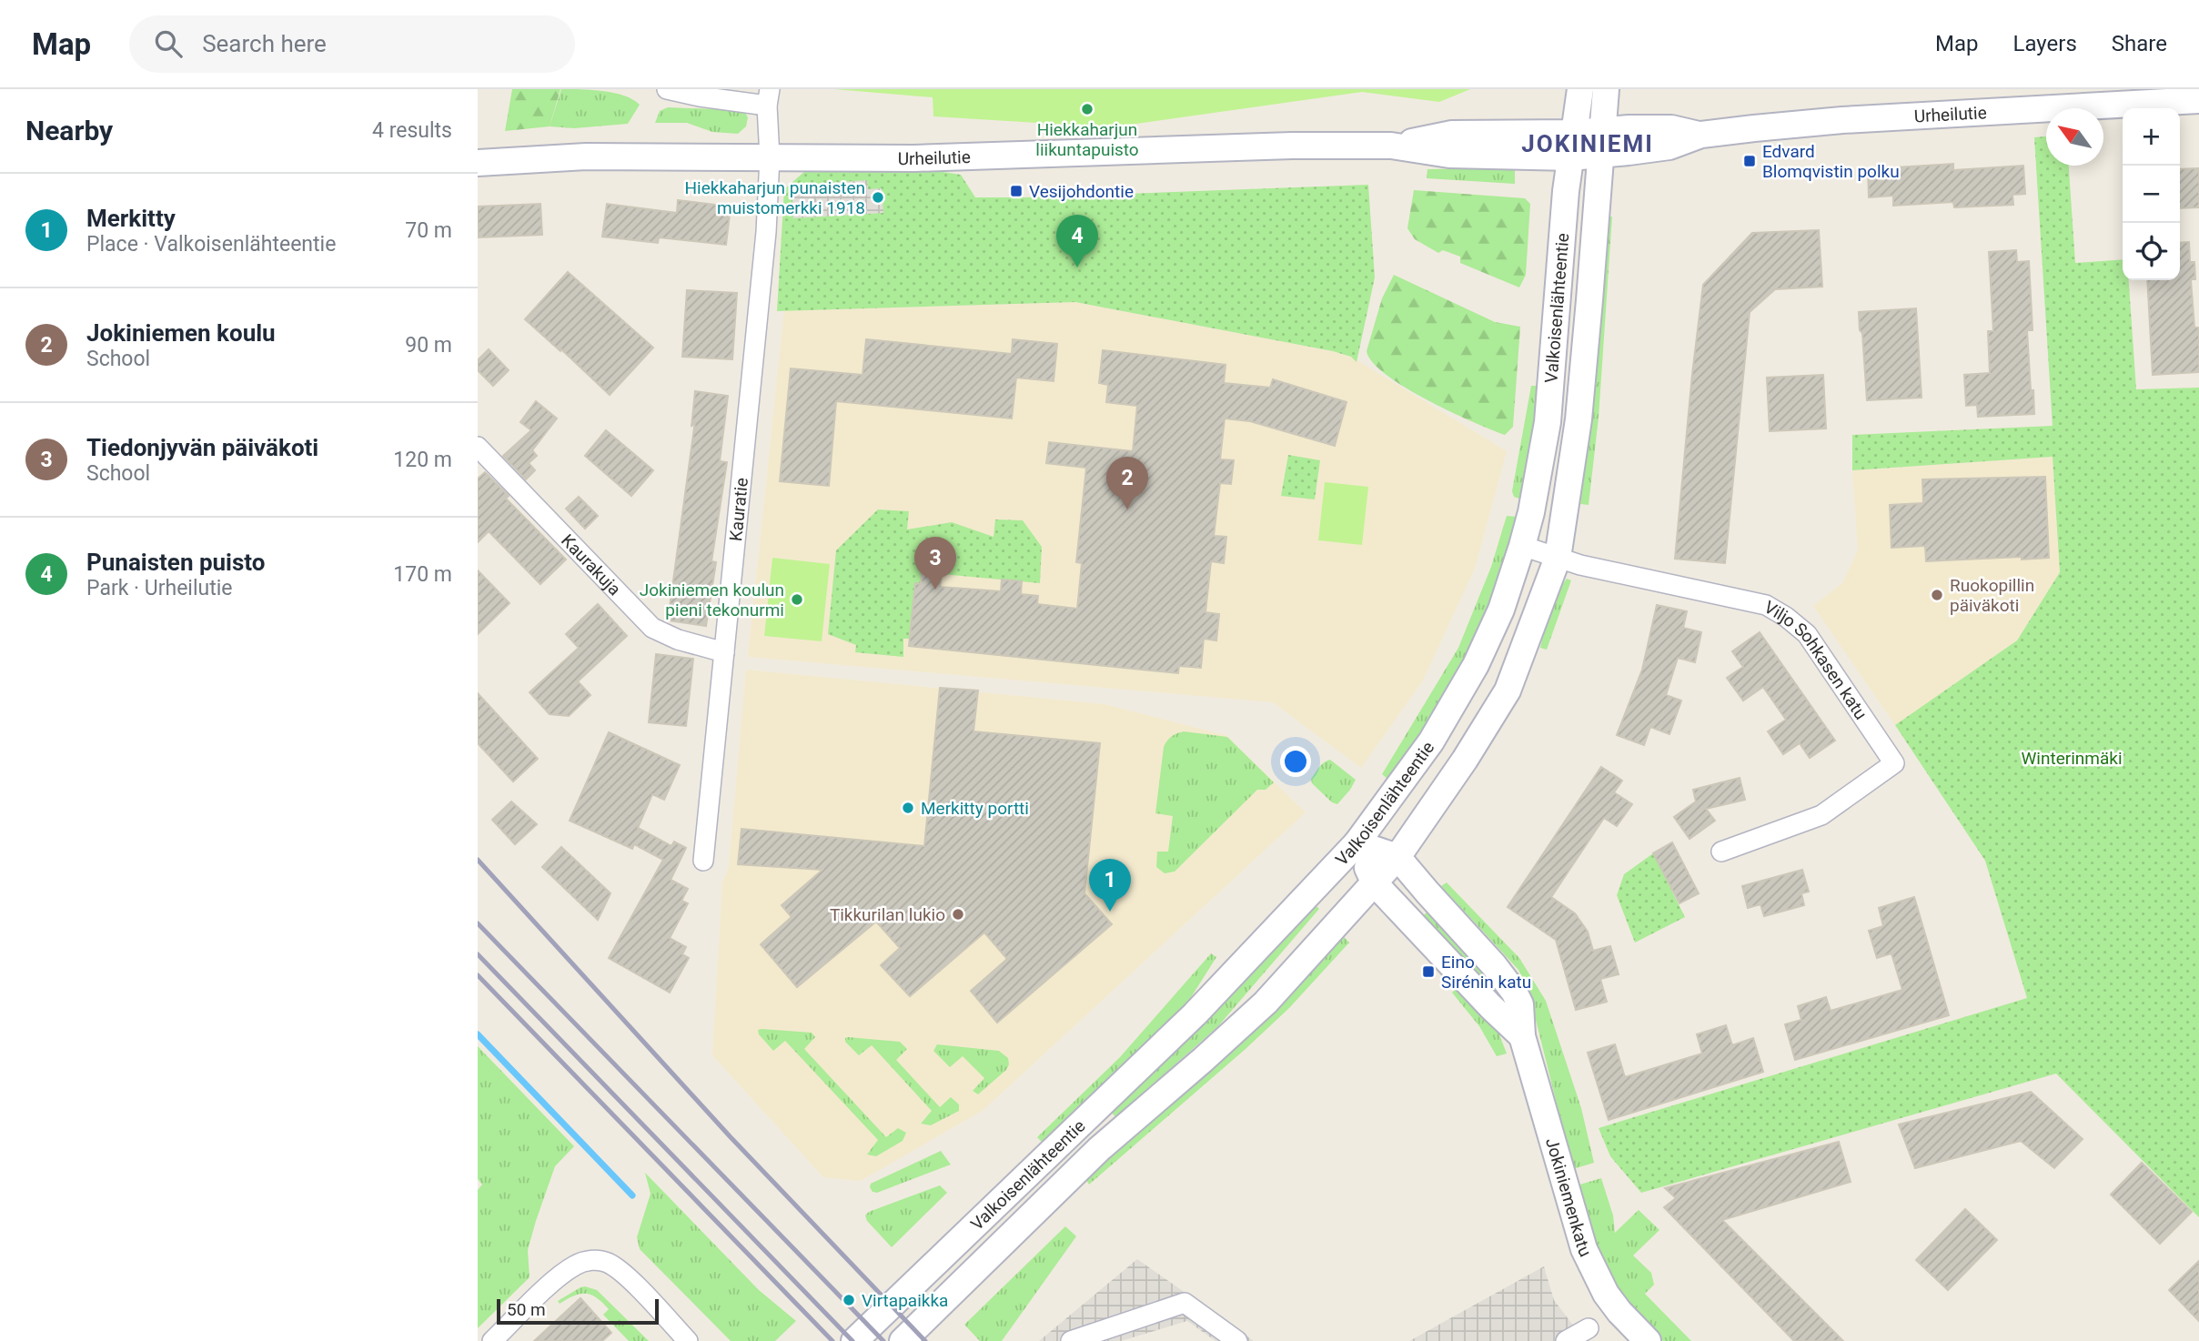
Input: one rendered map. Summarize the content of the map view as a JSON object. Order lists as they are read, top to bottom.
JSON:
{
  "streets": {
    "main road": ["Urheilutie", "Valkoisenlähteentie", "Jokiniemenkatu"],
    "street": ["Kauratie", "Kaurakuja", "Viljo Sohkasen katu"]
  },
  "crossings": [
    ["Urheilutie", "Valkoisenlähteentie"],
    ["Urheilutie", "Kauratie"],
    ["Valkoisenlähteentie", "Viljo Sohkasen katu"],
    ["Valkoisenlähteentie", "Jokiniemenkatu"],
    ["Kauratie", "Kaurakuja"]
  ],
  "districts": ["JOKINIEMI"],
  "parks": ["Winterinmäki"],
  "places": {
    "other": [
      "Hiekkaharjun liikuntapuisto",
      "Hiekkaharjun punaisten muistomerkki 1918",
      "Ruokopillin päiväkoti",
      "Jokiniemen koulun pieni tekonurmi",
      "Merkitty portti",
      "Tikkurilan lukio",
      "Virtapaikka"
    ],
    "transit": ["Edvard Blomqvistin polku", "Vesijohdontie", "Eino Sirénin katu"]
  },
  "scale_bar": "50 m",
  "north": "top left",
  "page": {
    "header": "Map",
    "search": "Search here",
    "nav": ["Map", "Layers", "Share"],
    "heading": ["Nearby", "4 results"],
    "map_buttons": ["+", "−"],
    "list": [
      {
        "mark": "1",
        "name": "Merkitty",
        "note": "Place · Valkoisenlähteentie",
        "value": "70 m"
      },
      {
        "mark": "2",
        "name": "Jokiniemen koulu",
        "note": "School",
        "value": "90 m"
      },
      {
        "mark": "3",
        "name": "Tiedonjyvän päiväkoti",
        "note": "School",
        "value": "120 m"
      },
      {
        "mark": "4",
        "name": "Punaisten puisto",
        "note": "Park · Urheilutie",
        "value": "170 m"
      }
    ],
    "pins": [
      "4",
      "2",
      "3",
      "1"
    ],
    "scale": "50 m"
  }
}
